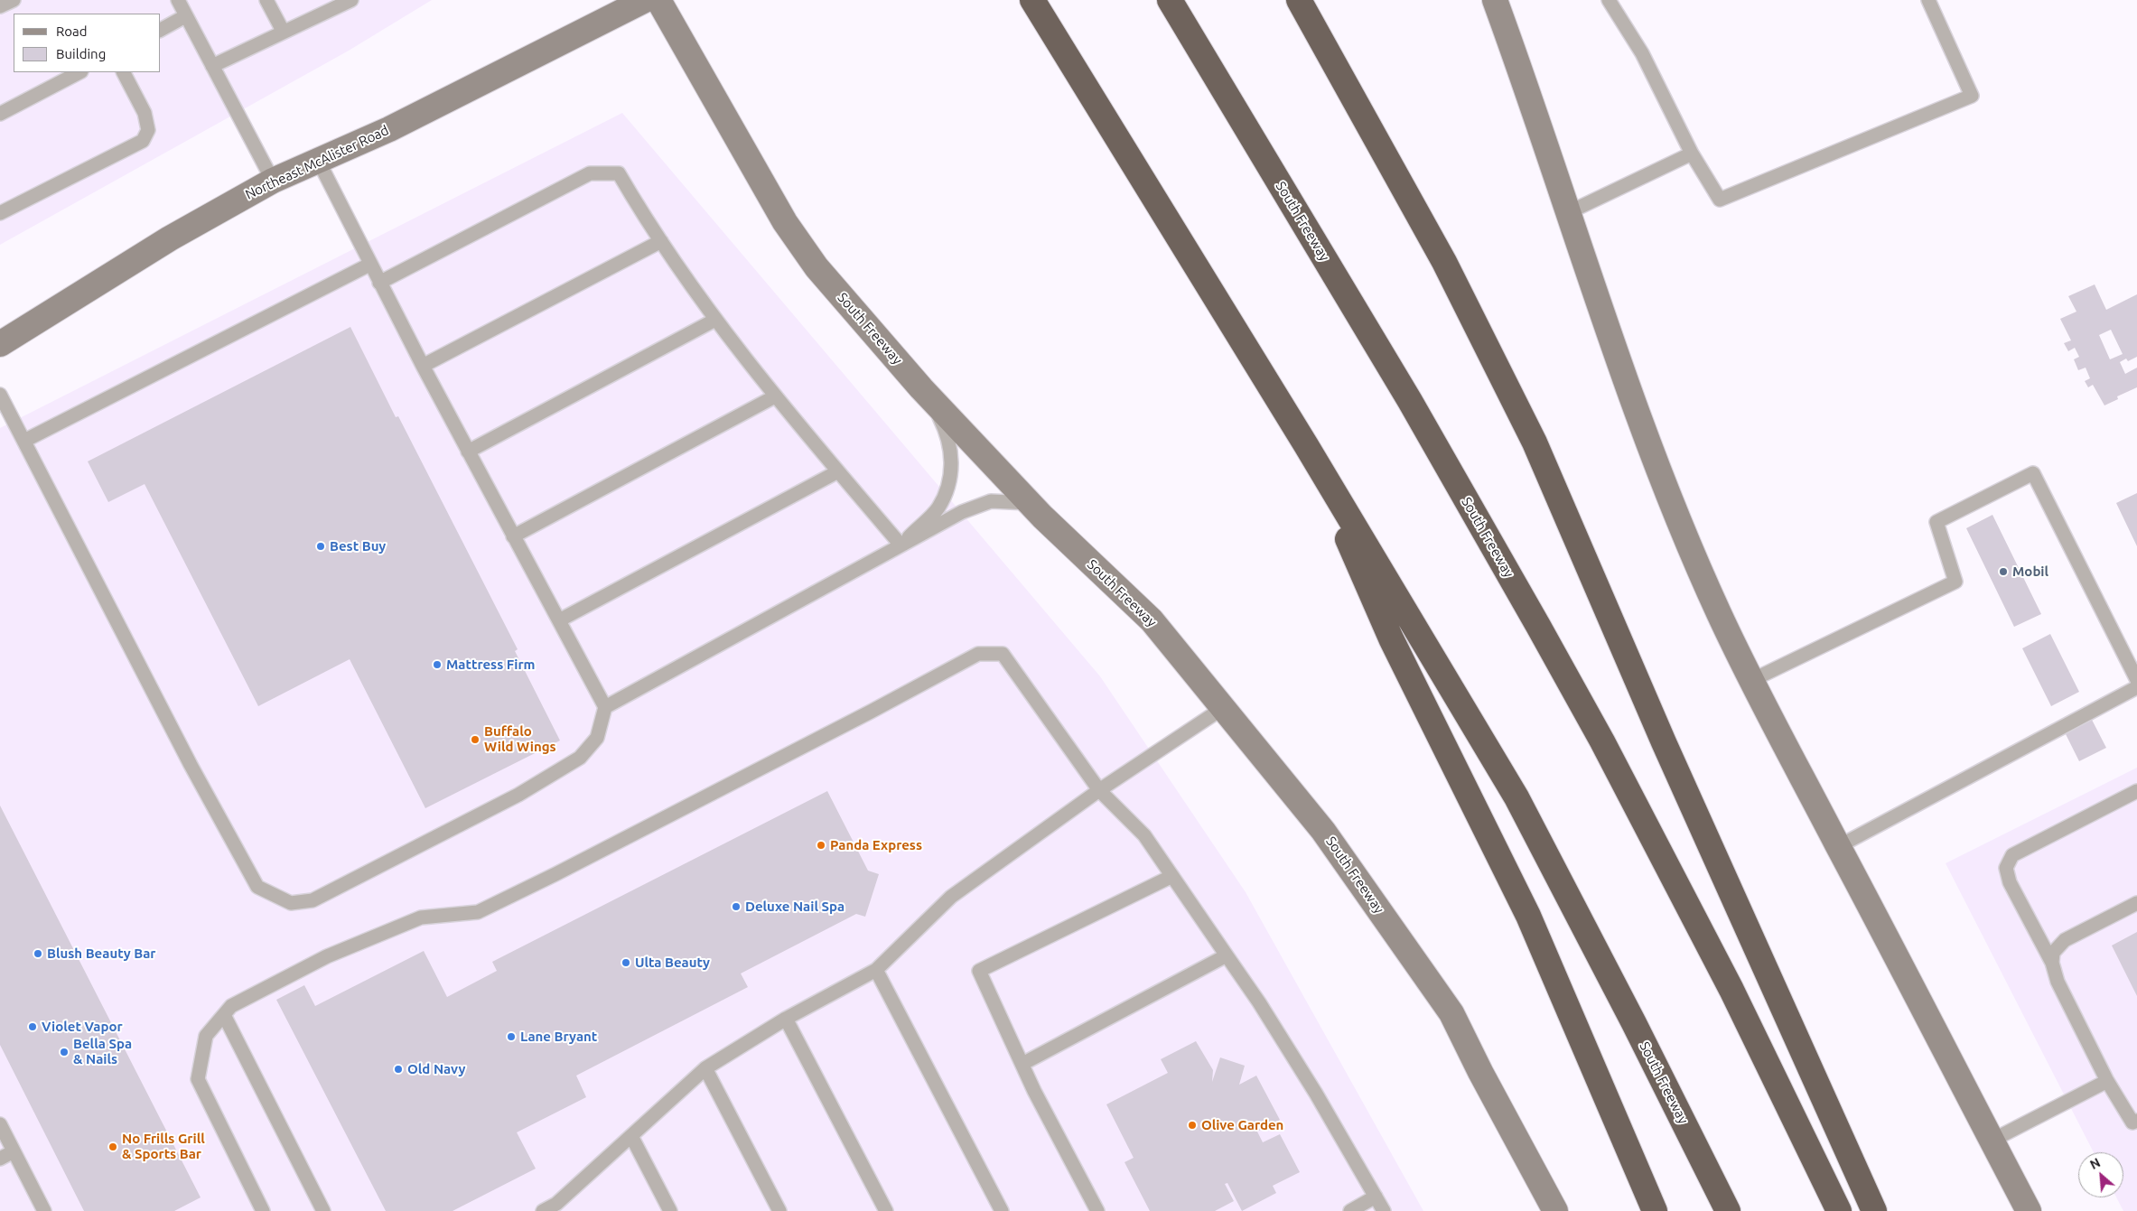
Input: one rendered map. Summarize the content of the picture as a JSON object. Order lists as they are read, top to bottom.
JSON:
{
  "streets": {
    "highway": ["South Freeway"],
    "main road": ["Northeast McAlister Road"]
  },
  "places": [
    "Best Buy",
    "Mobil",
    "Mattress Firm",
    "Buffalo Wild Wings",
    "Panda Express",
    "Deluxe Nail Spa",
    "Blush Beauty Bar",
    "Ulta Beauty",
    "Violet Vapor",
    "Lane Bryant",
    "Bella Spa & Nails",
    "Old Navy",
    "Olive Garden",
    "No Frills Grill & Sports Bar"
  ],
  "legend": ["Road", "Building"],
  "north": "top left"
}
